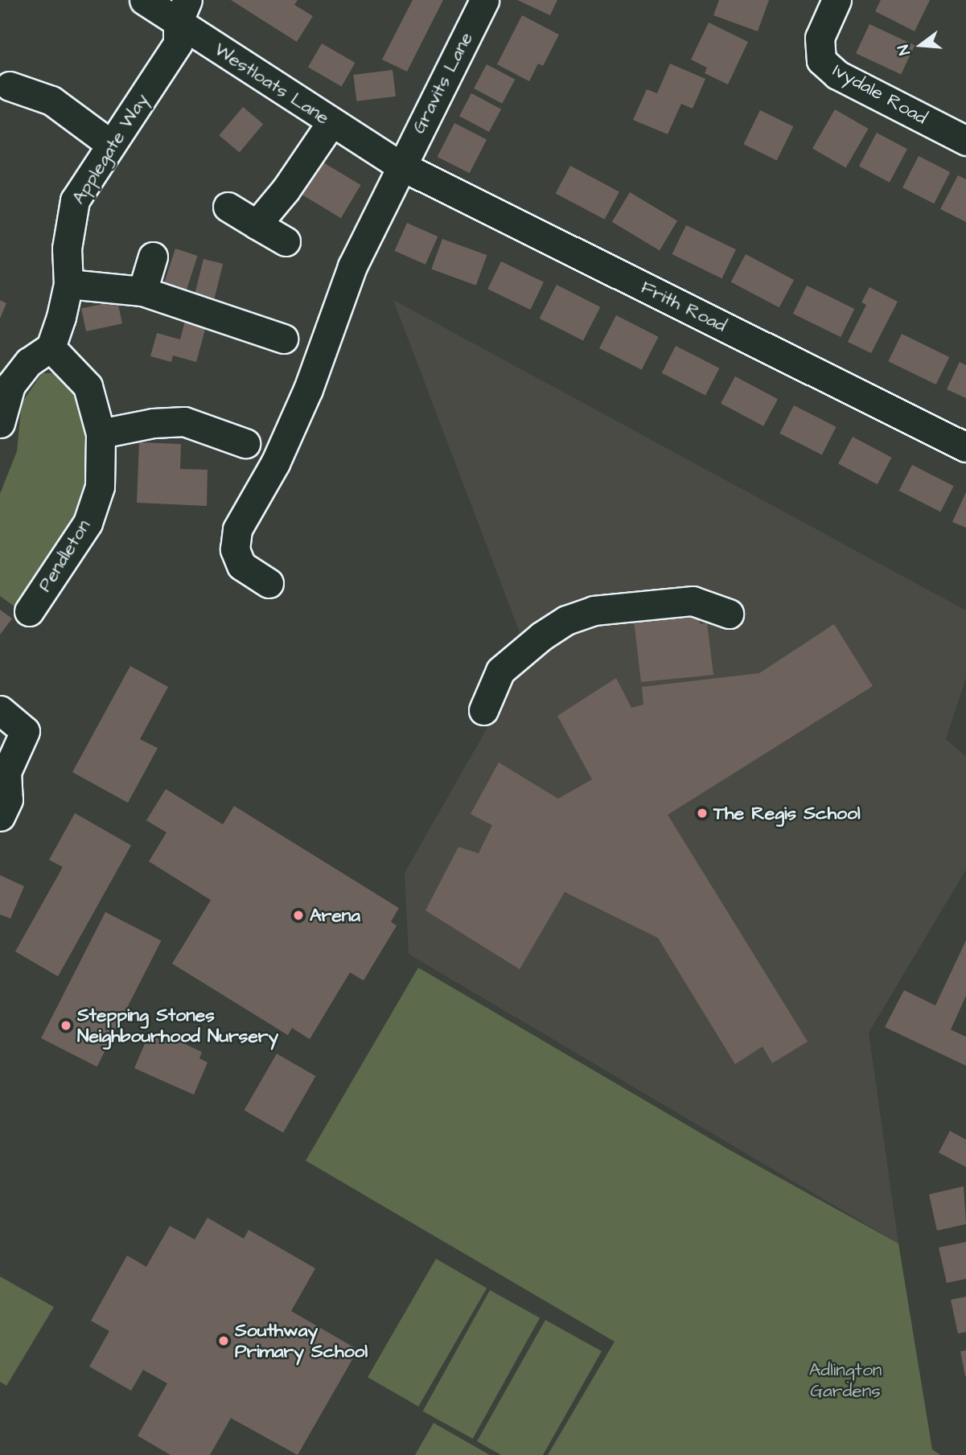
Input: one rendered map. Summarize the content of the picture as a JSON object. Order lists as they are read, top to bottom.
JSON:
{
  "streets": {
    "street": [
      "Gravits Lane",
      "Westloats Lane",
      "Ivydale Road",
      "Applegate Way",
      "Frith Road",
      "Pendleton"
    ]
  },
  "crossings": [
    ["Gravits Lane", "Westloats Lane"],
    ["Gravits Lane", "Frith Road"],
    ["Westloats Lane", "Applegate Way"],
    ["Westloats Lane", "Frith Road"],
    ["Applegate Way", "Pendleton"]
  ],
  "parks": ["Adlington Gardens"],
  "places": [
    "The Regis School",
    "Arena",
    "Stepping Stones Neighbourhood Nursery",
    "Southway Primary School"
  ],
  "north": "left"
}
